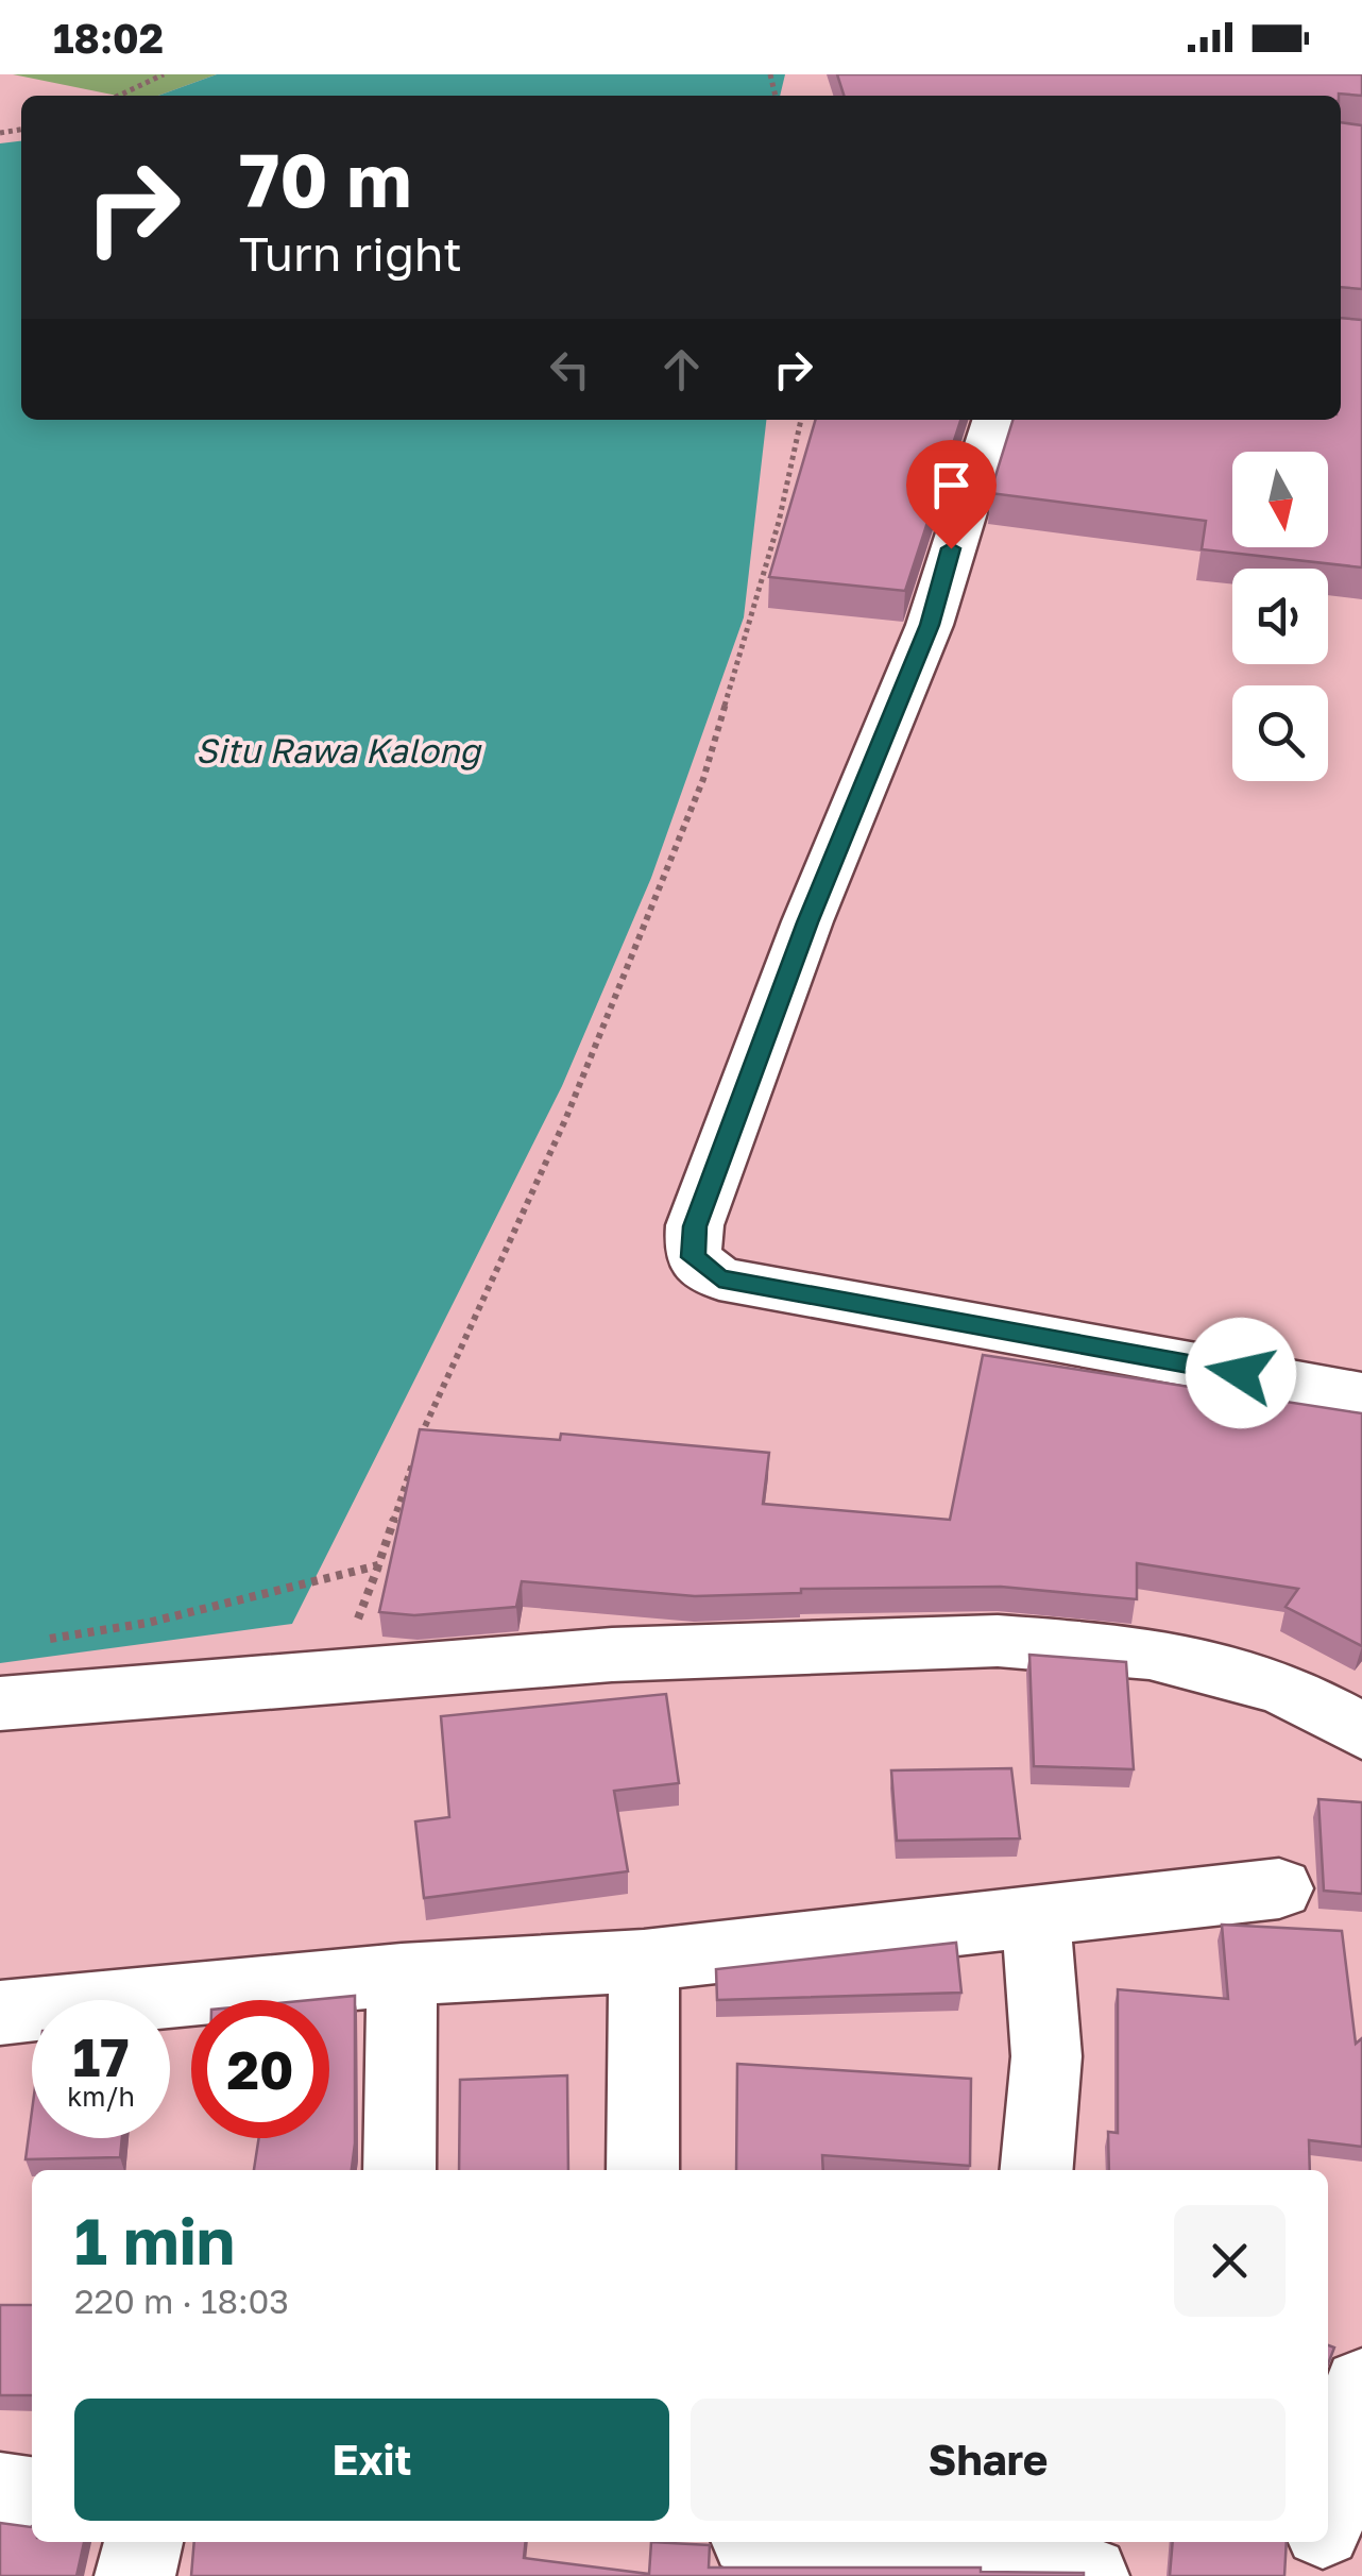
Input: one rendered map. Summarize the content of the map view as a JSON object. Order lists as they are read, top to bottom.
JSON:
{
  "water": ["Situ Rawa Kalong"],
  "north": "bottom",
  "page": {
    "status": "18:02",
    "turn": ["70 m", "Turn right"],
    "speed": "17 km/h",
    "limit": "20",
    "heading": ["1 min", "220 m · 18:03"],
    "buttons": ["Exit", "Share"]
  }
}
